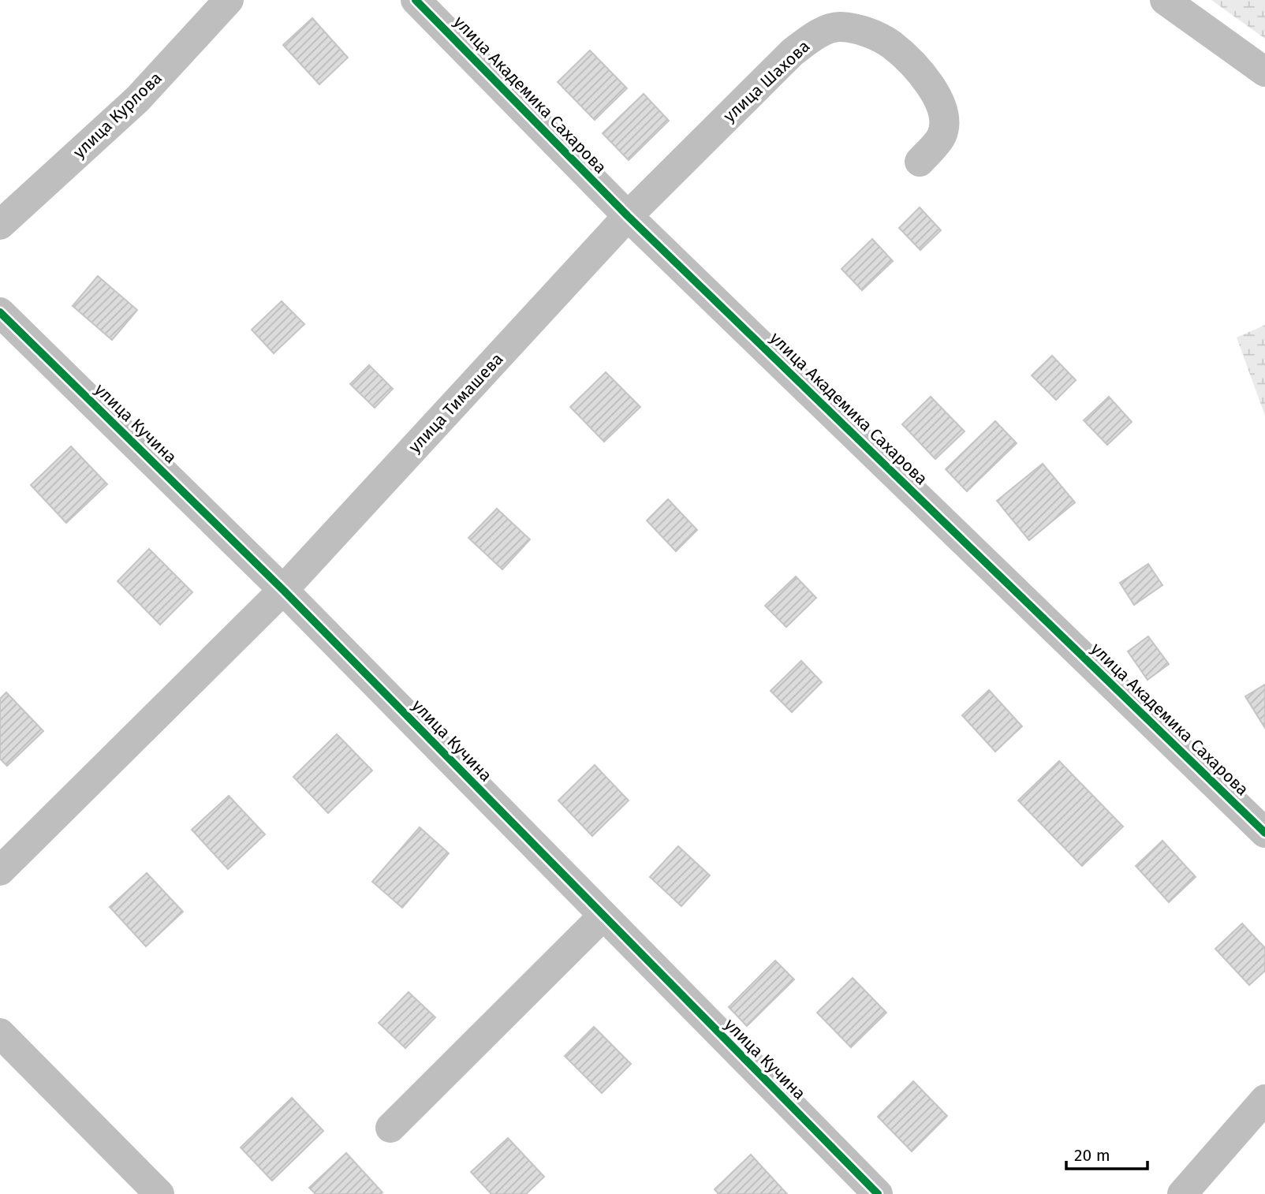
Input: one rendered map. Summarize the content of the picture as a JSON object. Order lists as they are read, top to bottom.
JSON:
{
  "streets": {
    "street": [
      "улица Шахова",
      "улица Академика Сахарова",
      "улица Курлова",
      "улица Тимашева",
      "улица Кучина"
    ]
  },
  "crossings": [
    ["улица Шахова", "улица Академика Сахарова"],
    ["улица Шахова", "улица Тимашева"],
    ["улица Академика Сахарова", "улица Тимашева"],
    ["улица Тимашева", "улица Кучина"]
  ],
  "scale_bar": "20 m"
}
